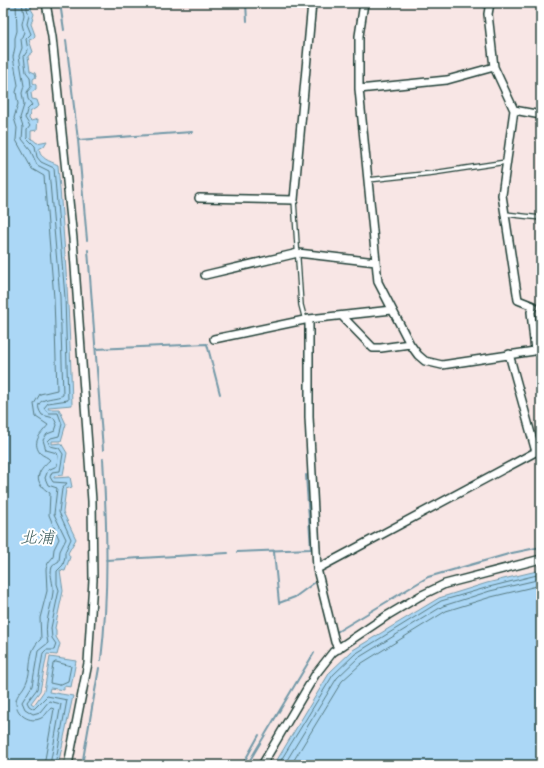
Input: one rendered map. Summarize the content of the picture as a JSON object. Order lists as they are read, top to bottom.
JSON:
{
  "water": ["北浦"]
}
